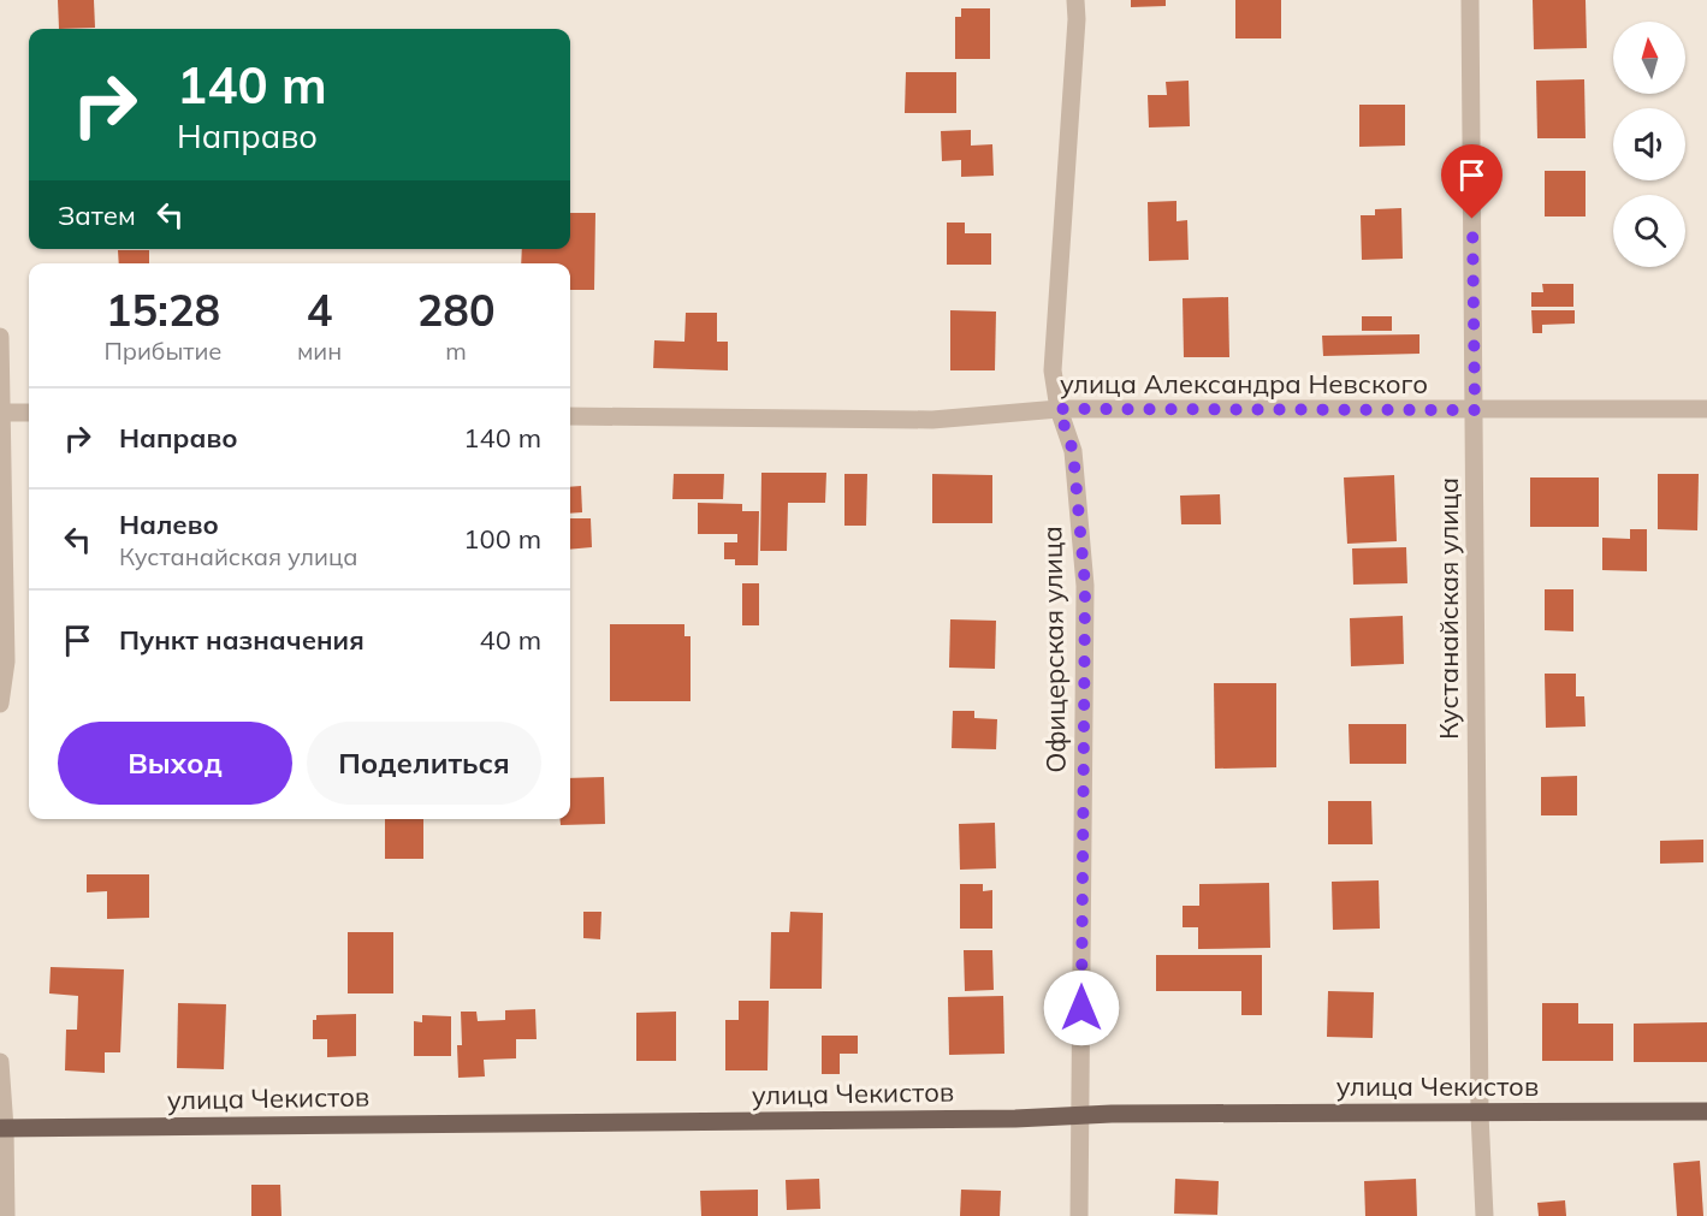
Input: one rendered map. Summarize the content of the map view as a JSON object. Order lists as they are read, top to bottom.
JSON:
{
  "streets": {
    "main road": ["улица Чекистов"],
    "street": ["улица Александра Невского", "Кустанайская улица", "Офицерская улица"]
  },
  "crossings": [
    ["улица Александра Невского", "Кустанайская улица"],
    ["улица Александра Невского", "Офицерская улица"],
    ["Кустанайская улица", "улица Чекистов"],
    ["Офицерская улица", "улица Чекистов"]
  ],
  "north": "top",
  "page": {
    "turn": ["140 m", "Направо"],
    "then": "Затем",
    "eta": [
      "15:28",
      "Прибытие",
      "4",
      "мин",
      "280",
      "m"
    ],
    "list": [
      {
        "name": "Направо",
        "value": "140 m"
      },
      {
        "name": "Налево",
        "note": "Кустанайская улица",
        "value": "100 m"
      },
      {
        "name": "Пункт назначения",
        "value": "40 m"
      }
    ],
    "buttons": ["Выход", "Поделиться"]
  }
}
